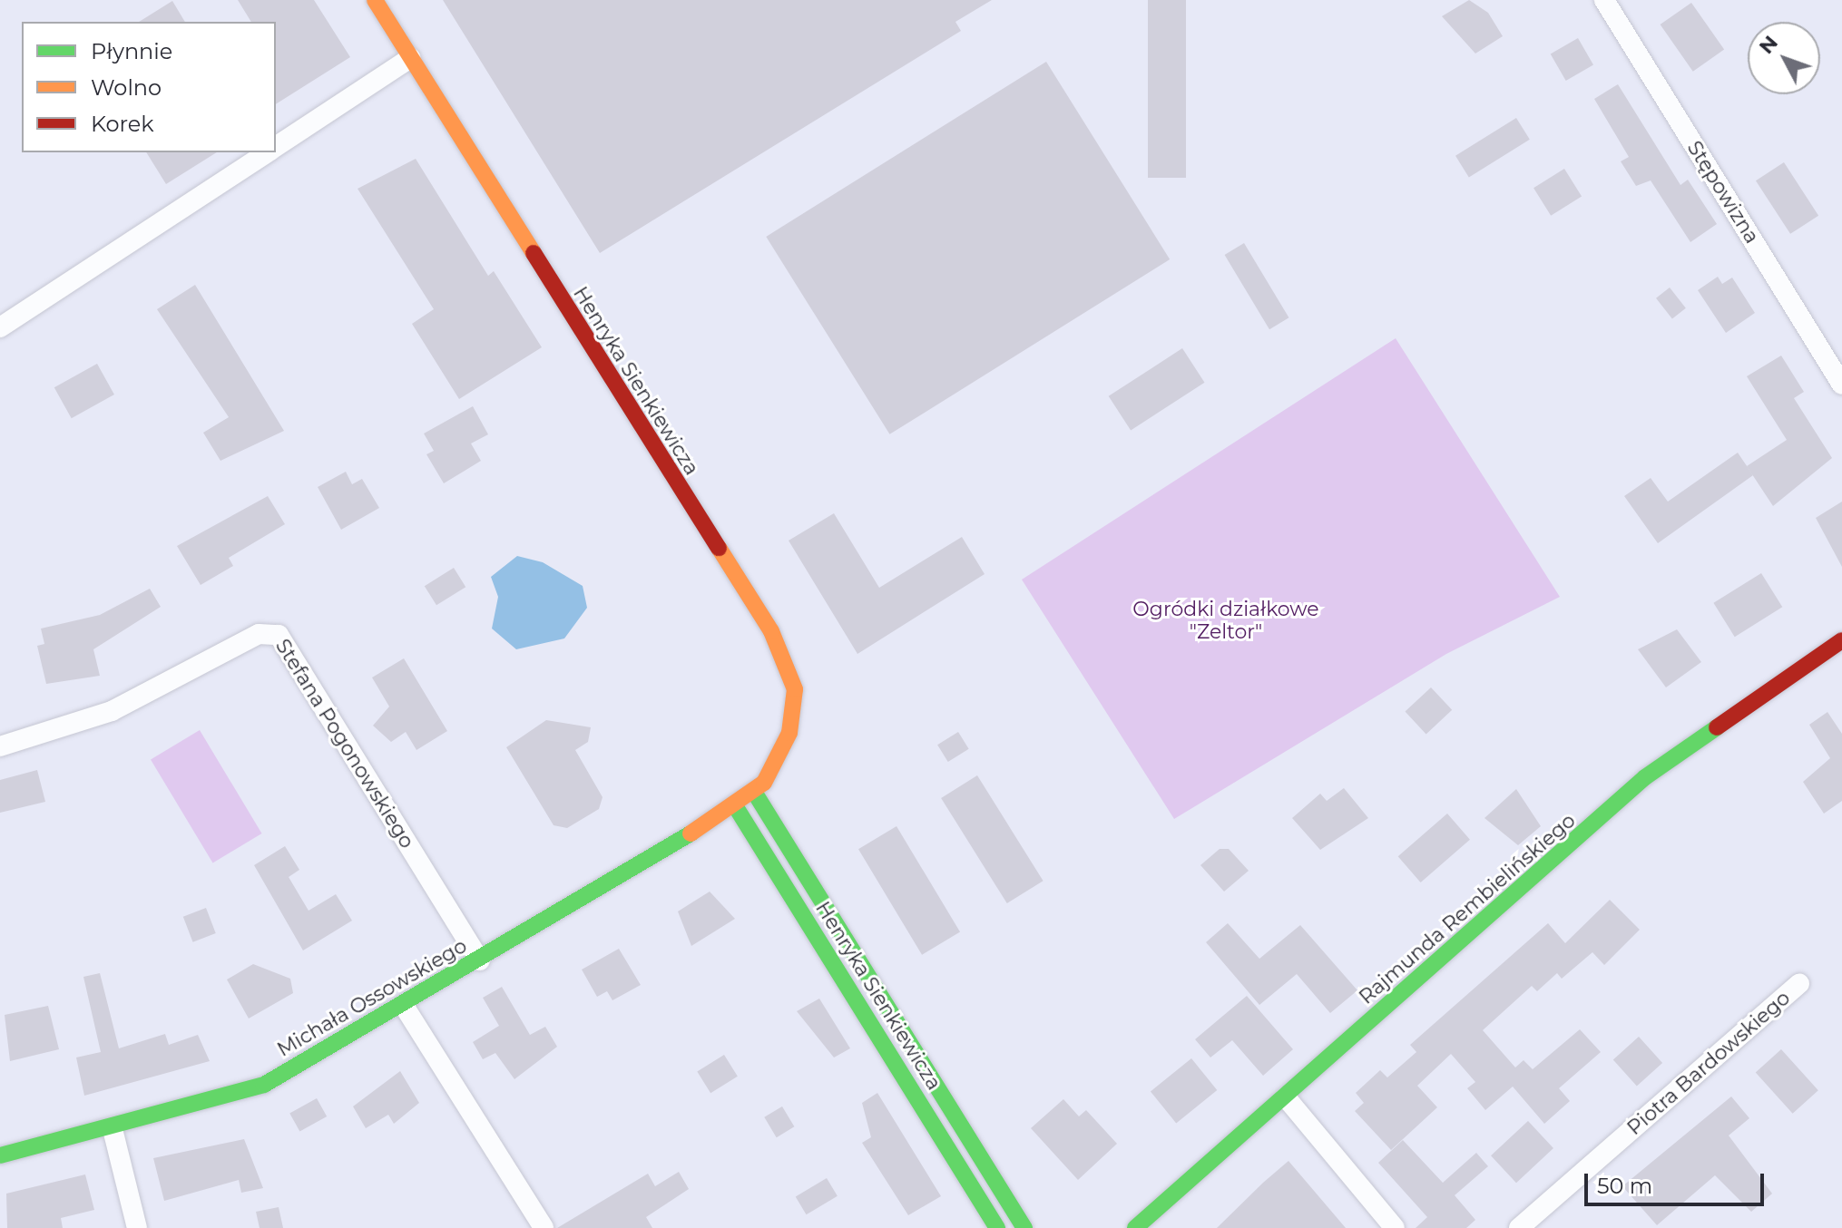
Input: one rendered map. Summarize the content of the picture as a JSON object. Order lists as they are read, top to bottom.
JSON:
{
  "streets": {
    "street": [
      "Stępowizna",
      "Henryka Sienkiewicza",
      "Stefana Pogonowskiego",
      "Rajmunda Rembielińskiego",
      "Michała Ossowskiego",
      "Piotra Bardowskiego"
    ]
  },
  "crossings": [
    ["Henryka Sienkiewicza", "Michała Ossowskiego"],
    ["Stefana Pogonowskiego", "Michała Ossowskiego"]
  ],
  "parks": ["Ogródki działkowe \"Zeltor\""],
  "legend": ["Płynnie", "Wolno", "Korek"],
  "scale_bar": "50 m",
  "north": "top left"
}
